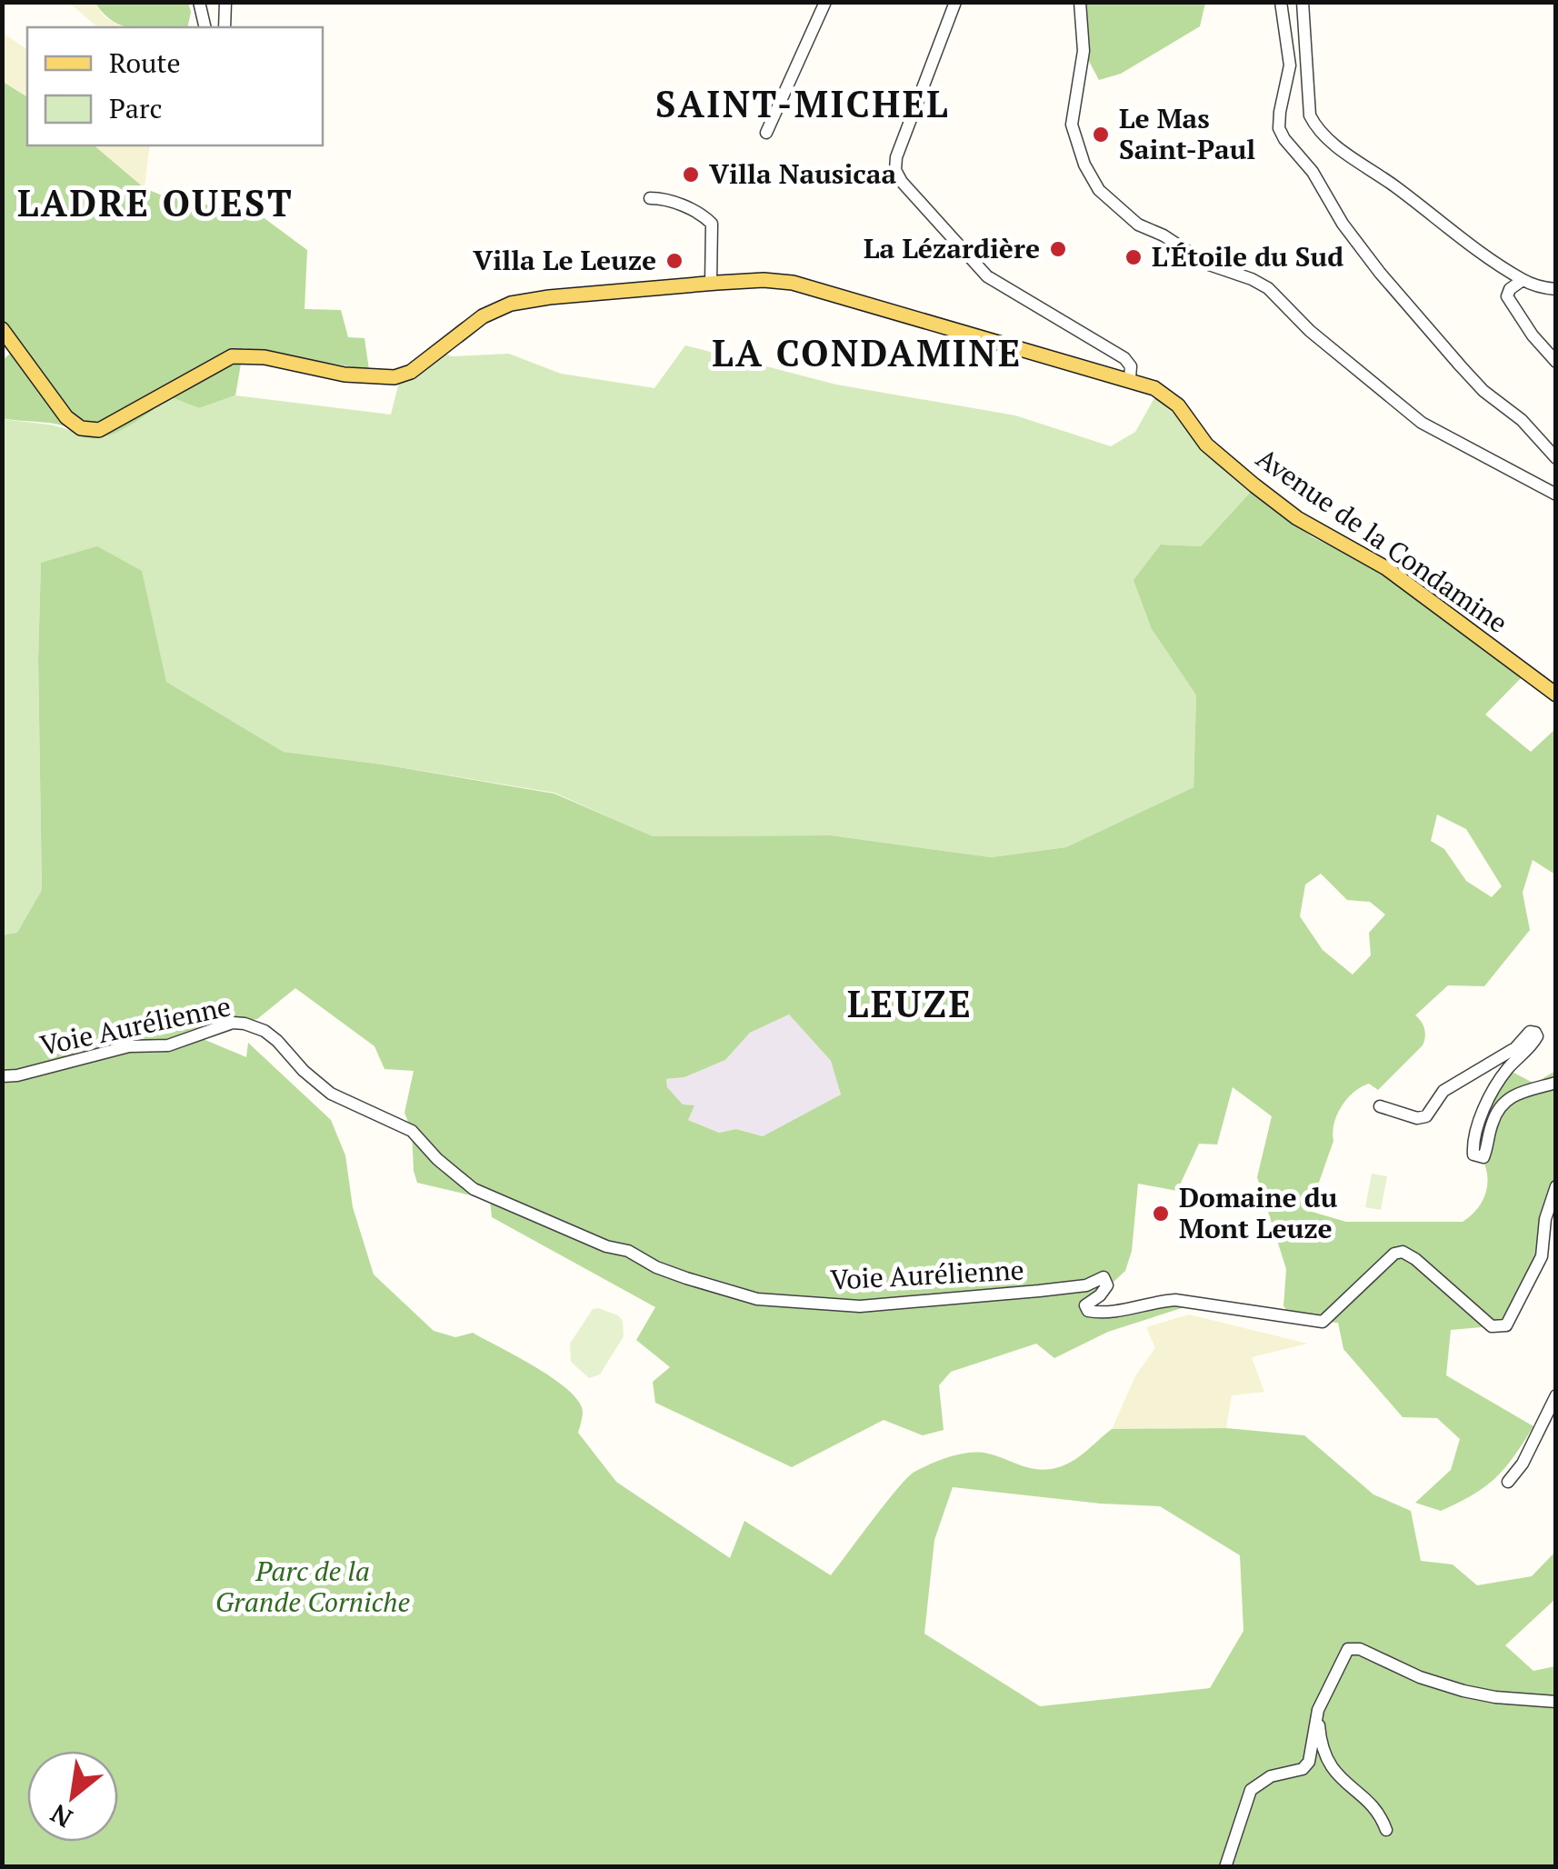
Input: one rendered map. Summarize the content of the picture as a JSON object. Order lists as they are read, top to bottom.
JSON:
{
  "streets": {
    "main road": ["Avenue de la Condamine"],
    "street": ["Voie Aurélienne"]
  },
  "districts": [
    "SAINT-MICHEL",
    "LADRE OUEST",
    "LA CONDAMINE",
    "LEUZE"
  ],
  "parks": ["Parc de la Grande Corniche"],
  "places": [
    "Le Mas Saint-Paul",
    "Villa Nausicaa",
    "La Lézardière",
    "L'Étoile du Sud",
    "Villa Le Leuze",
    "Domaine du Mont Leuze"
  ],
  "legend": ["Route", "Parc"],
  "north": "bottom left"
}
